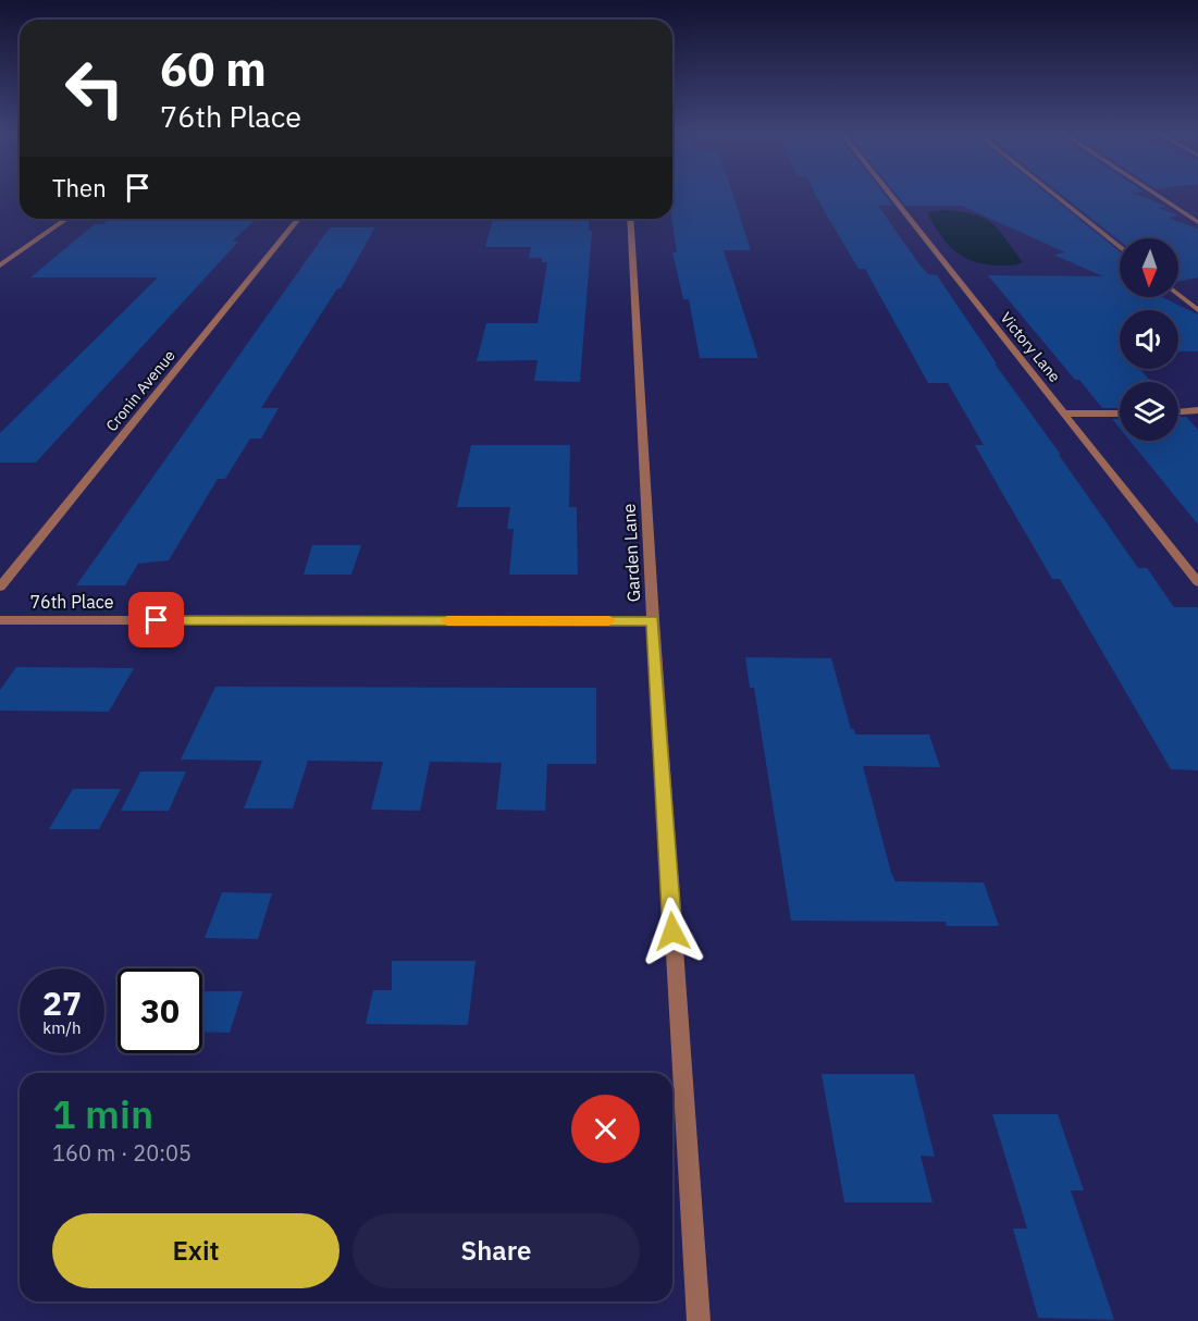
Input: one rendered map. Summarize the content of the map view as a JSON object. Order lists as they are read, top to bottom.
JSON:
{
  "streets": {
    "street": [
      "Victory Lane",
      "Cronin Avenue",
      "Garden Lane",
      "76th Place"
    ]
  },
  "crossings": [
    ["Garden Lane", "76th Place"]
  ],
  "north": "bottom",
  "page": {
    "turn": ["60 m", "76th Place"],
    "then": "Then",
    "speed": "27 km/h",
    "limit": "30",
    "heading": ["1 min", "160 m · 20:05"],
    "buttons": ["Exit", "Share"]
  }
}
